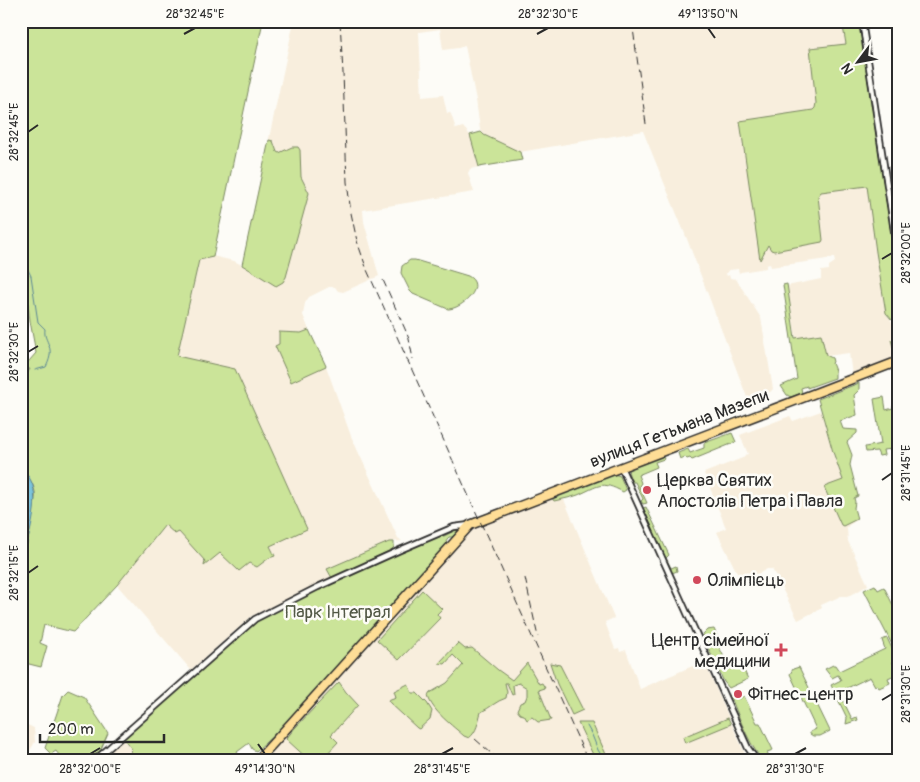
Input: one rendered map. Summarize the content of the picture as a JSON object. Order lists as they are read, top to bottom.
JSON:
{
  "streets": {
    "main road": ["вулиця Гетьмана Мазепи"]
  },
  "parks": ["Парк Інтеграл"],
  "places": {
    "other": ["Церква Святих Апостолів Петра і Павла", "Олімпієць", "Фітнес-центр"],
    "health": ["Центр сімейної медицини"]
  },
  "scale_bar": "200 m",
  "north": "bottom left",
  "coordinates": [
    "28°32'45\"E",
    "28°32'30\"E",
    "49°13'50\"N",
    "28°32'00\"E",
    "28°31'45\"E",
    "28°32'15\"E",
    "28°31'30\"E",
    "49°14'30\"N"
  ]
}
